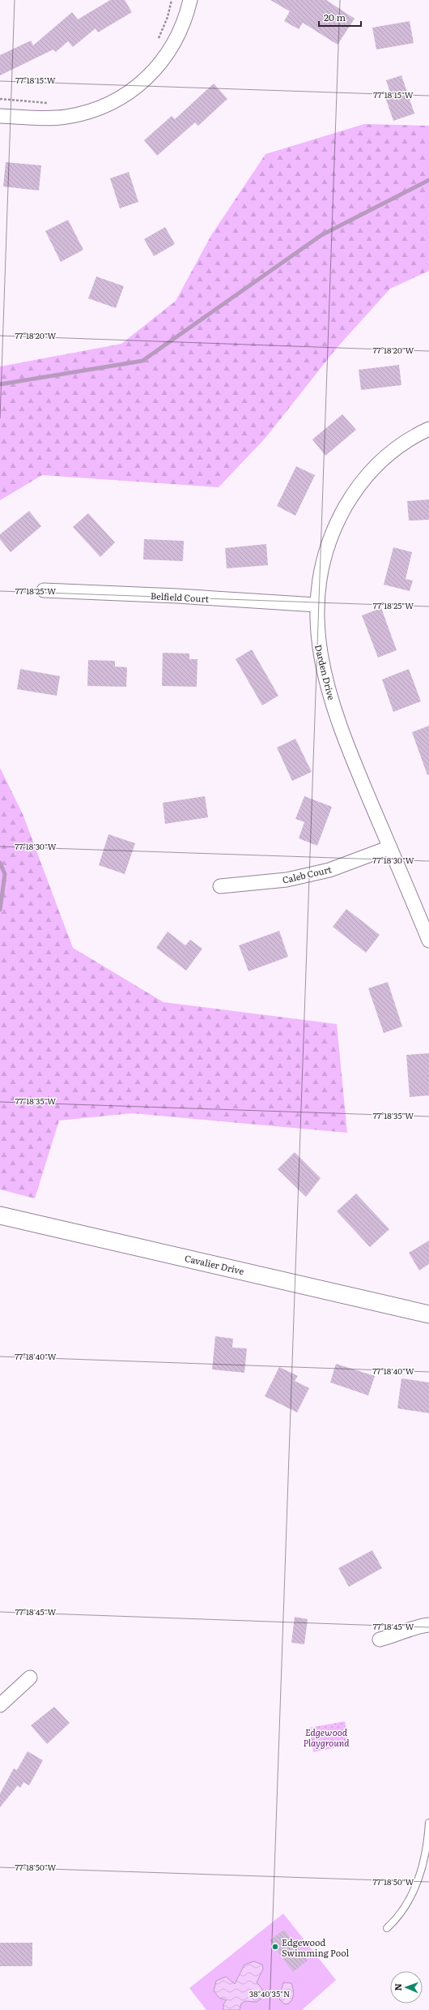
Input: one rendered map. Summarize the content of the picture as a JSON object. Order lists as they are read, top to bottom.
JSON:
{
  "streets": {
    "street": [
      "Belfield Court",
      "Darden Drive",
      "Caleb Court",
      "Cavalier Drive"
    ]
  },
  "crossings": [
    ["Belfield Court", "Darden Drive"],
    ["Darden Drive", "Caleb Court"]
  ],
  "parks": ["Edgewood Playground"],
  "places": ["Edgewood Swimming Pool"],
  "scale_bar": "20 m",
  "north": "left",
  "coordinates": [
    "77°18'15\"W",
    "77°18'20\"W",
    "77°18'25\"W",
    "77°18'30\"W",
    "77°18'35\"W",
    "77°18'40\"W",
    "77°18'45\"W",
    "77°18'50\"W",
    "38°40'35\"N"
  ]
}
